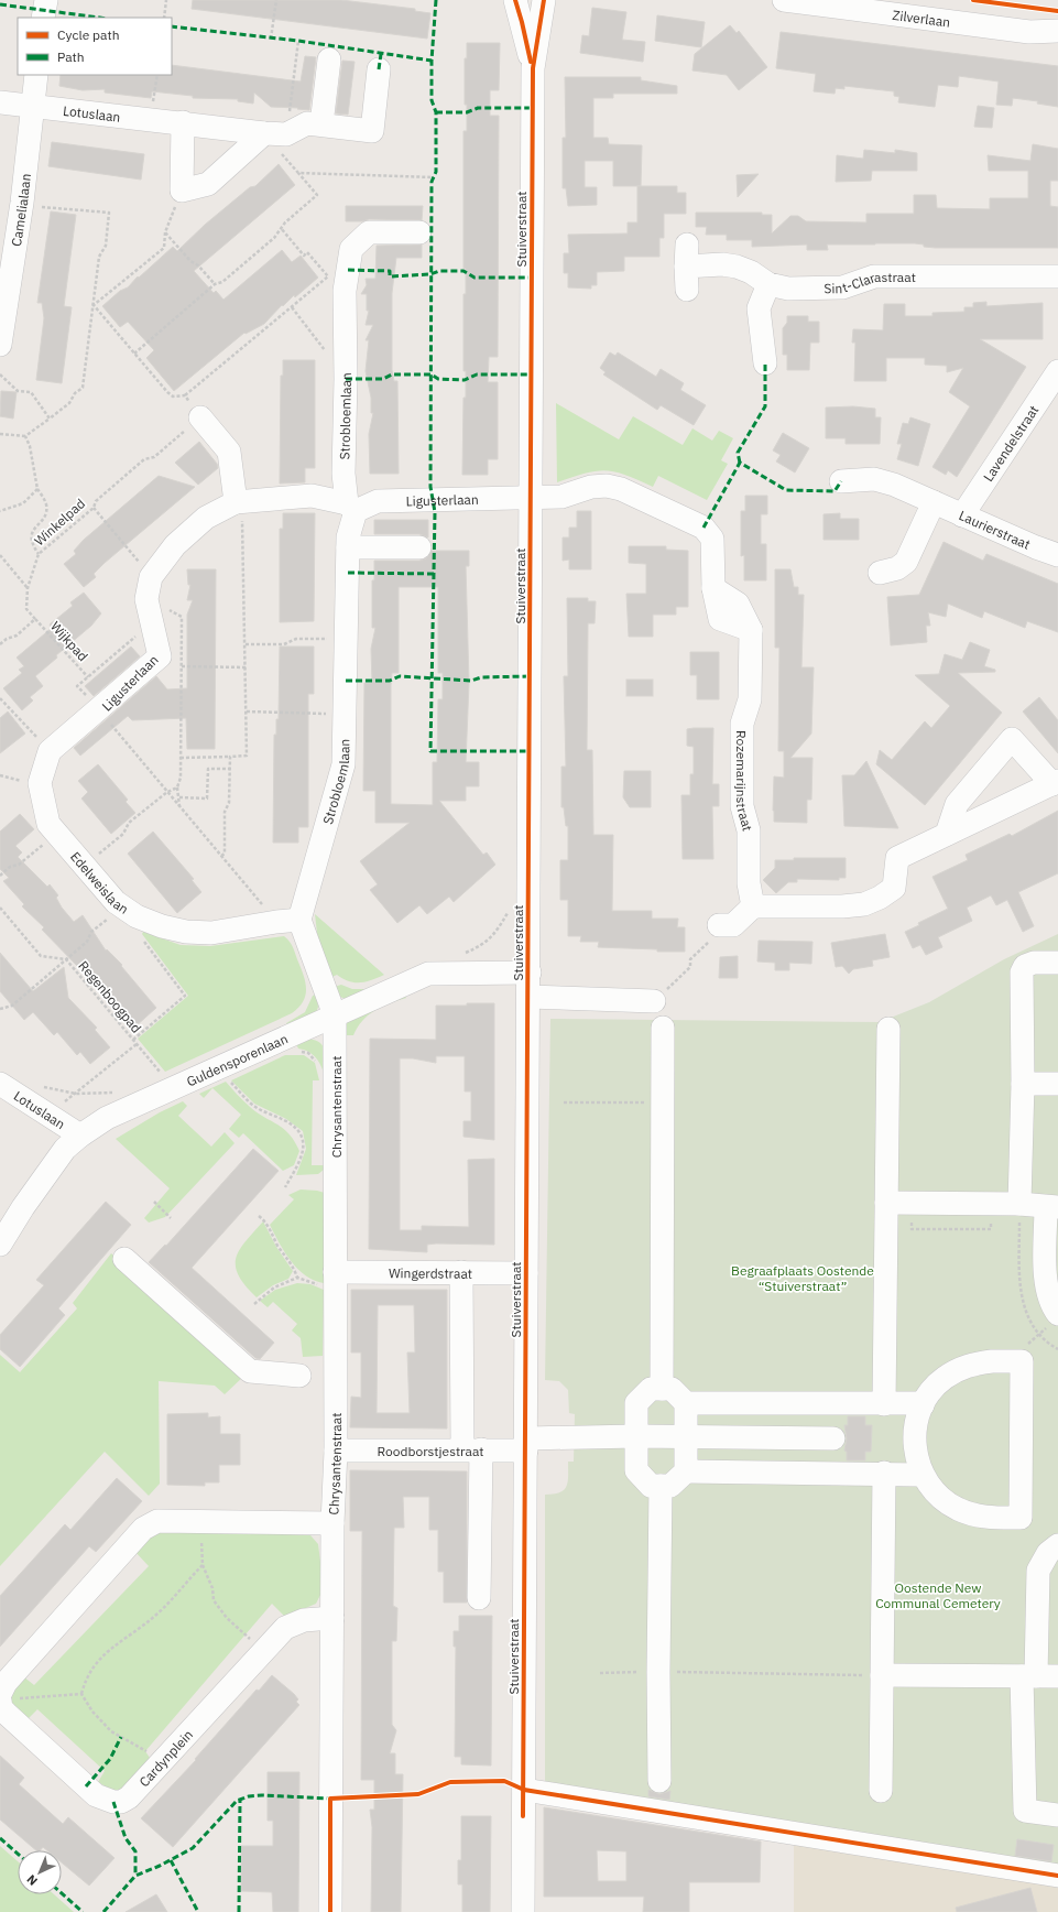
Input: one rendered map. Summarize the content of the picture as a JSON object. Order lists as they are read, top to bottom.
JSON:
{
  "streets": {
    "street": [
      "Zilverlaan",
      "Lotuslaan",
      "Camelialaan",
      "Stuiverstraat",
      "Sint-Clarastraat",
      "Strobloemlaan",
      "Lavendelstraat",
      "Ligusterlaan",
      "Laurierstraat",
      "Rozemarijnstraat",
      "Edelweislaan",
      "Guldensporenlaan",
      "Chrysantenstraat",
      "Wingerdstraat",
      "Roodborstjestraat",
      "Cardynplein"
    ],
    "path": ["Winkelpad", "Wijkpad", "Regenboogpad"]
  },
  "crossings": [
    ["Lotuslaan", "Camelialaan"],
    ["Lotuslaan", "Guldensporenlaan"],
    ["Stuiverstraat", "Ligusterlaan"],
    ["Stuiverstraat", "Rozemarijnstraat"],
    ["Stuiverstraat", "Guldensporenlaan"],
    ["Stuiverstraat", "Wingerdstraat"],
    ["Stuiverstraat", "Roodborstjestraat"],
    ["Strobloemlaan", "Ligusterlaan"],
    ["Strobloemlaan", "Edelweislaan"],
    ["Lavendelstraat", "Laurierstraat"],
    ["Ligusterlaan", "Wijkpad"],
    ["Ligusterlaan", "Rozemarijnstraat"],
    ["Ligusterlaan", "Edelweislaan"],
    ["Winkelpad", "Wijkpad"],
    ["Regenboogpad", "Guldensporenlaan"],
    ["Guldensporenlaan", "Chrysantenstraat"],
    ["Chrysantenstraat", "Wingerdstraat"],
    ["Chrysantenstraat", "Roodborstjestraat"],
    ["Chrysantenstraat", "Cardynplein"]
  ],
  "parks": ["Begraafplaats Oostende “Stuiverstraat”", "Oostende New Communal Cemetery"],
  "legend": ["Cycle path", "Path"],
  "north": "bottom left"
}
